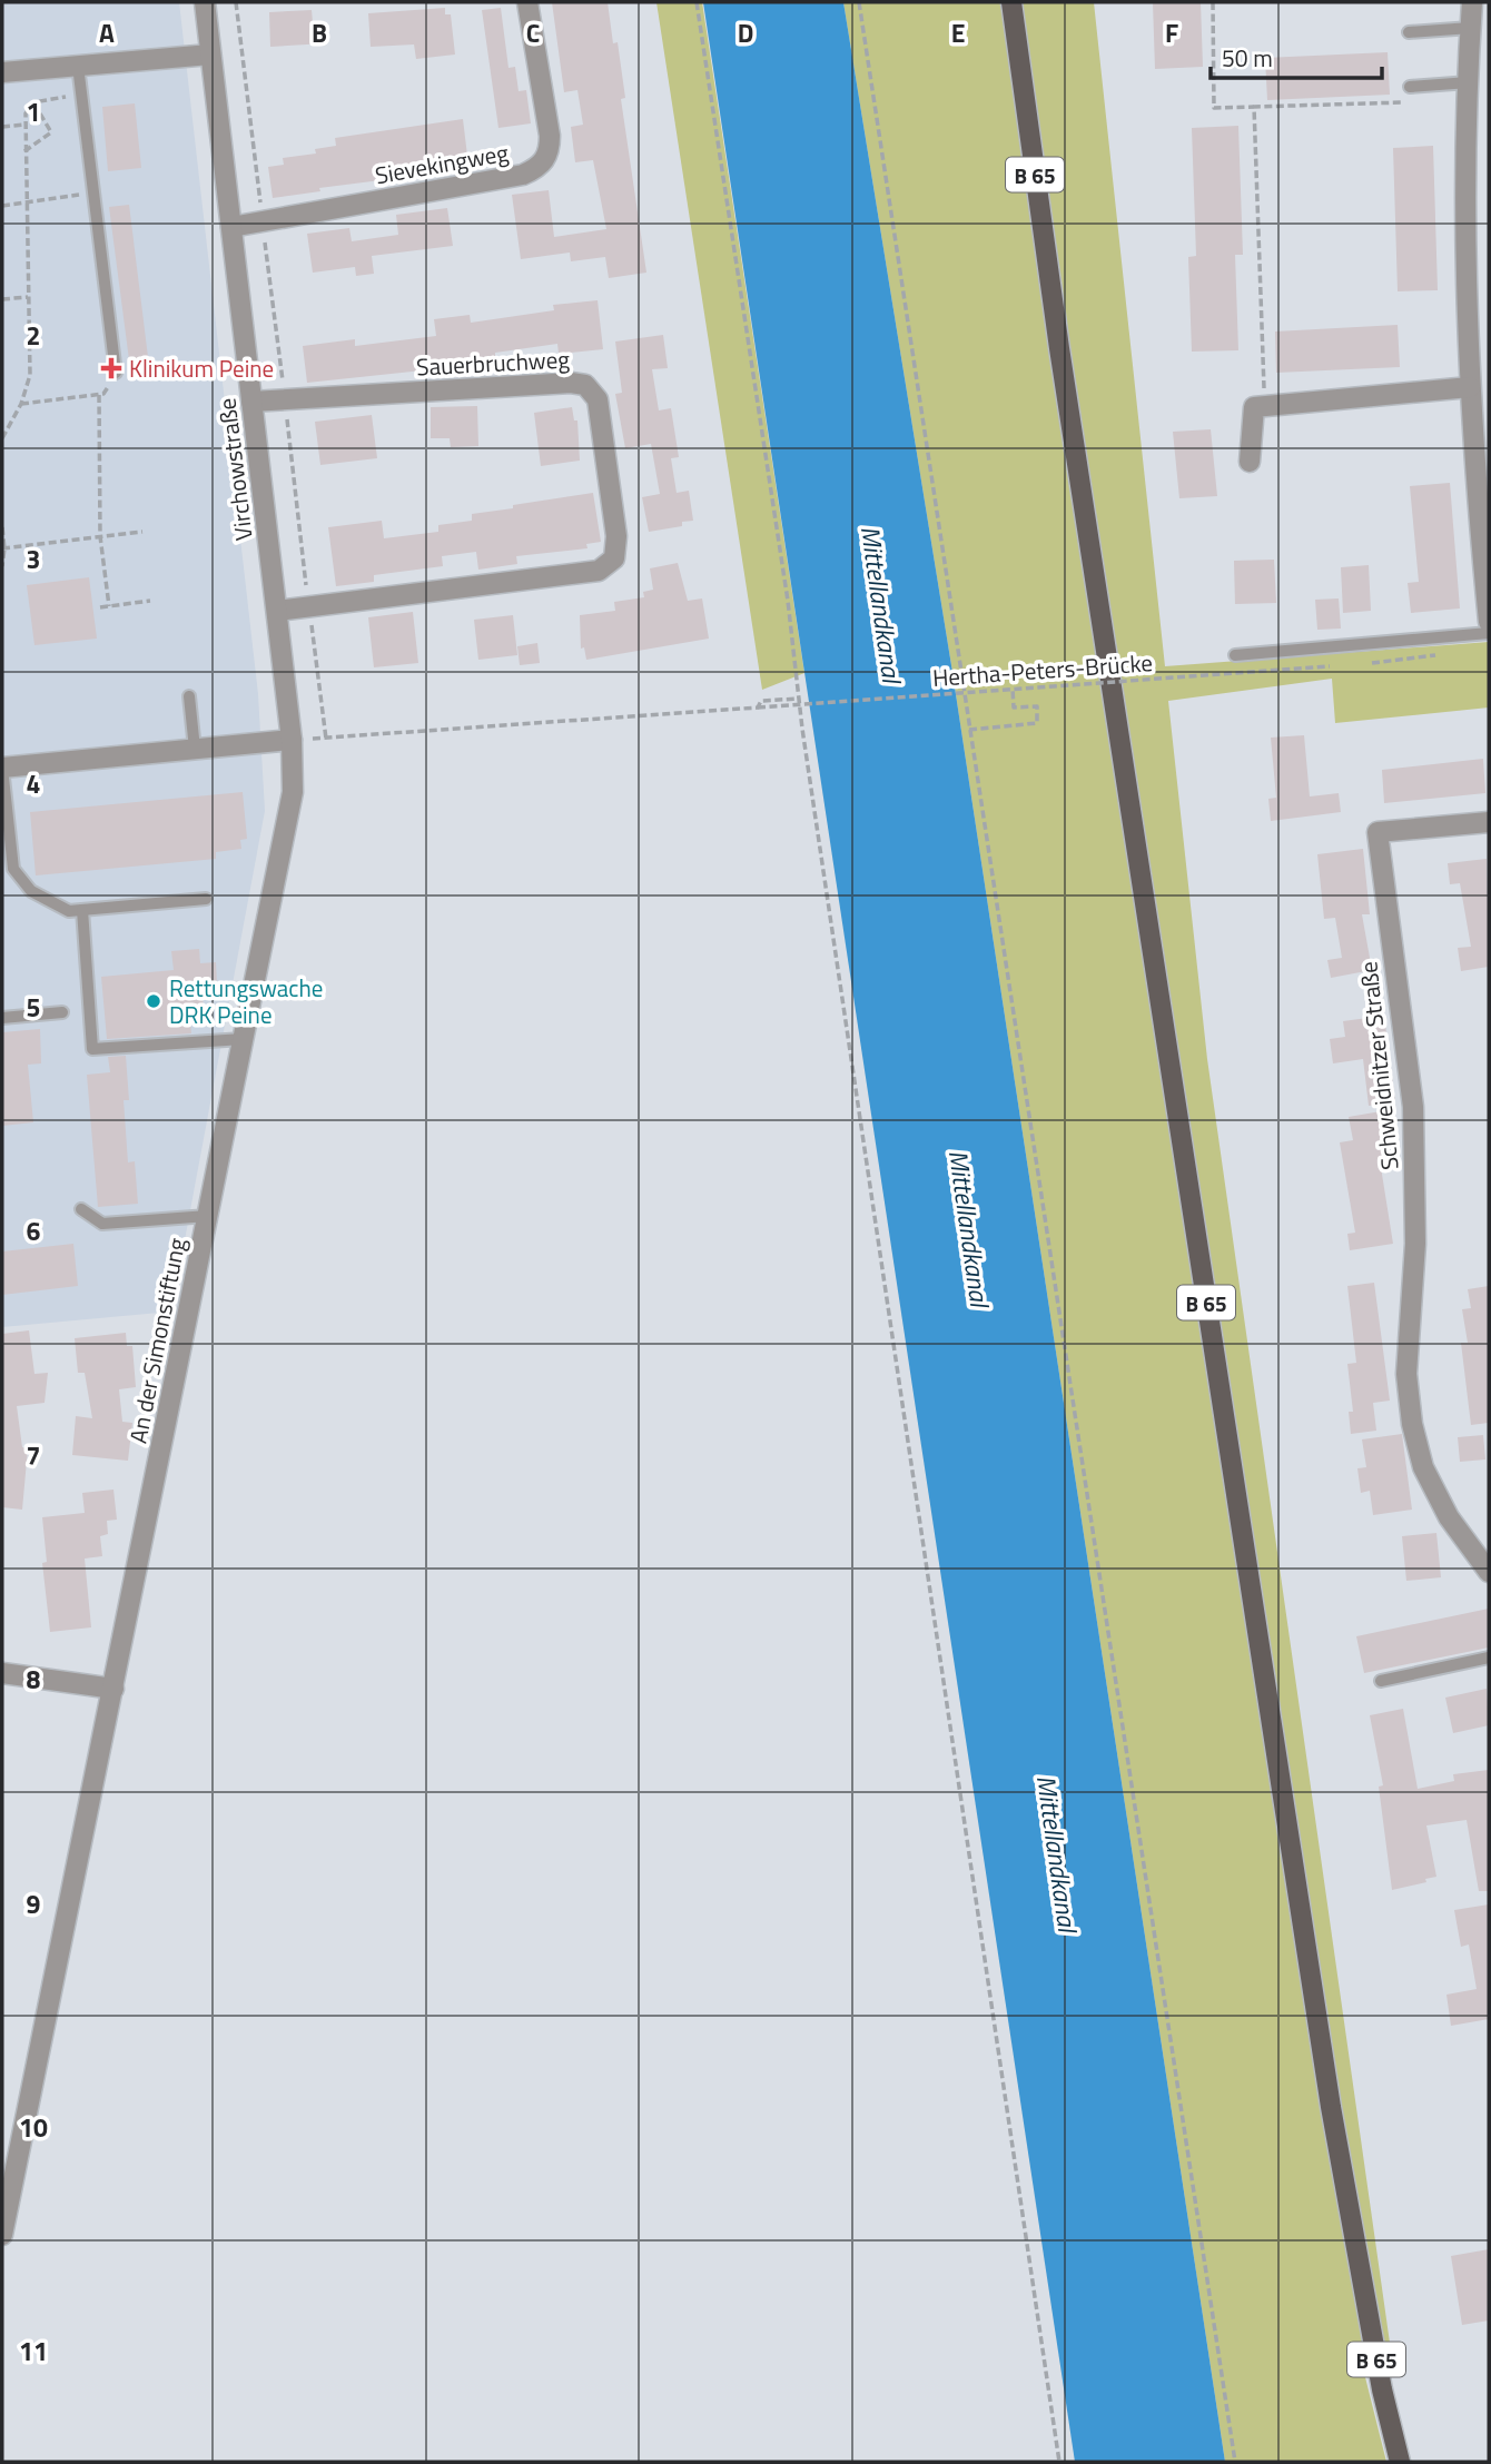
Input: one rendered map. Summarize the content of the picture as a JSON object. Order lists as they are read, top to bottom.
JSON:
{
  "streets": {
    "main road": ["B 65"],
    "street": [
      "Sievekingweg",
      "Sauerbruchweg",
      "Virchowstraße",
      "Schweidnitzer Straße",
      "An der Simonstiftung"
    ],
    "path": ["Hertha-Peters-Brücke"]
  },
  "crossings": [
    ["Sievekingweg", "Virchowstraße"],
    ["Sauerbruchweg", "Virchowstraße"],
    ["Virchowstraße", "An der Simonstiftung"]
  ],
  "water": ["Mittellandkanal"],
  "places": {
    "health": ["Klinikum Peine"],
    "other": ["Rettungswache DRK Peine"]
  },
  "scale_bar": "50 m",
  "grid": {
    "columns": [
      "A",
      "B",
      "C",
      "D",
      "E",
      "F"
    ],
    "rows": [
      "1",
      "2",
      "3",
      "4",
      "5",
      "6",
      "7",
      "8",
      "9",
      "10",
      "11"
    ]
  }
}
